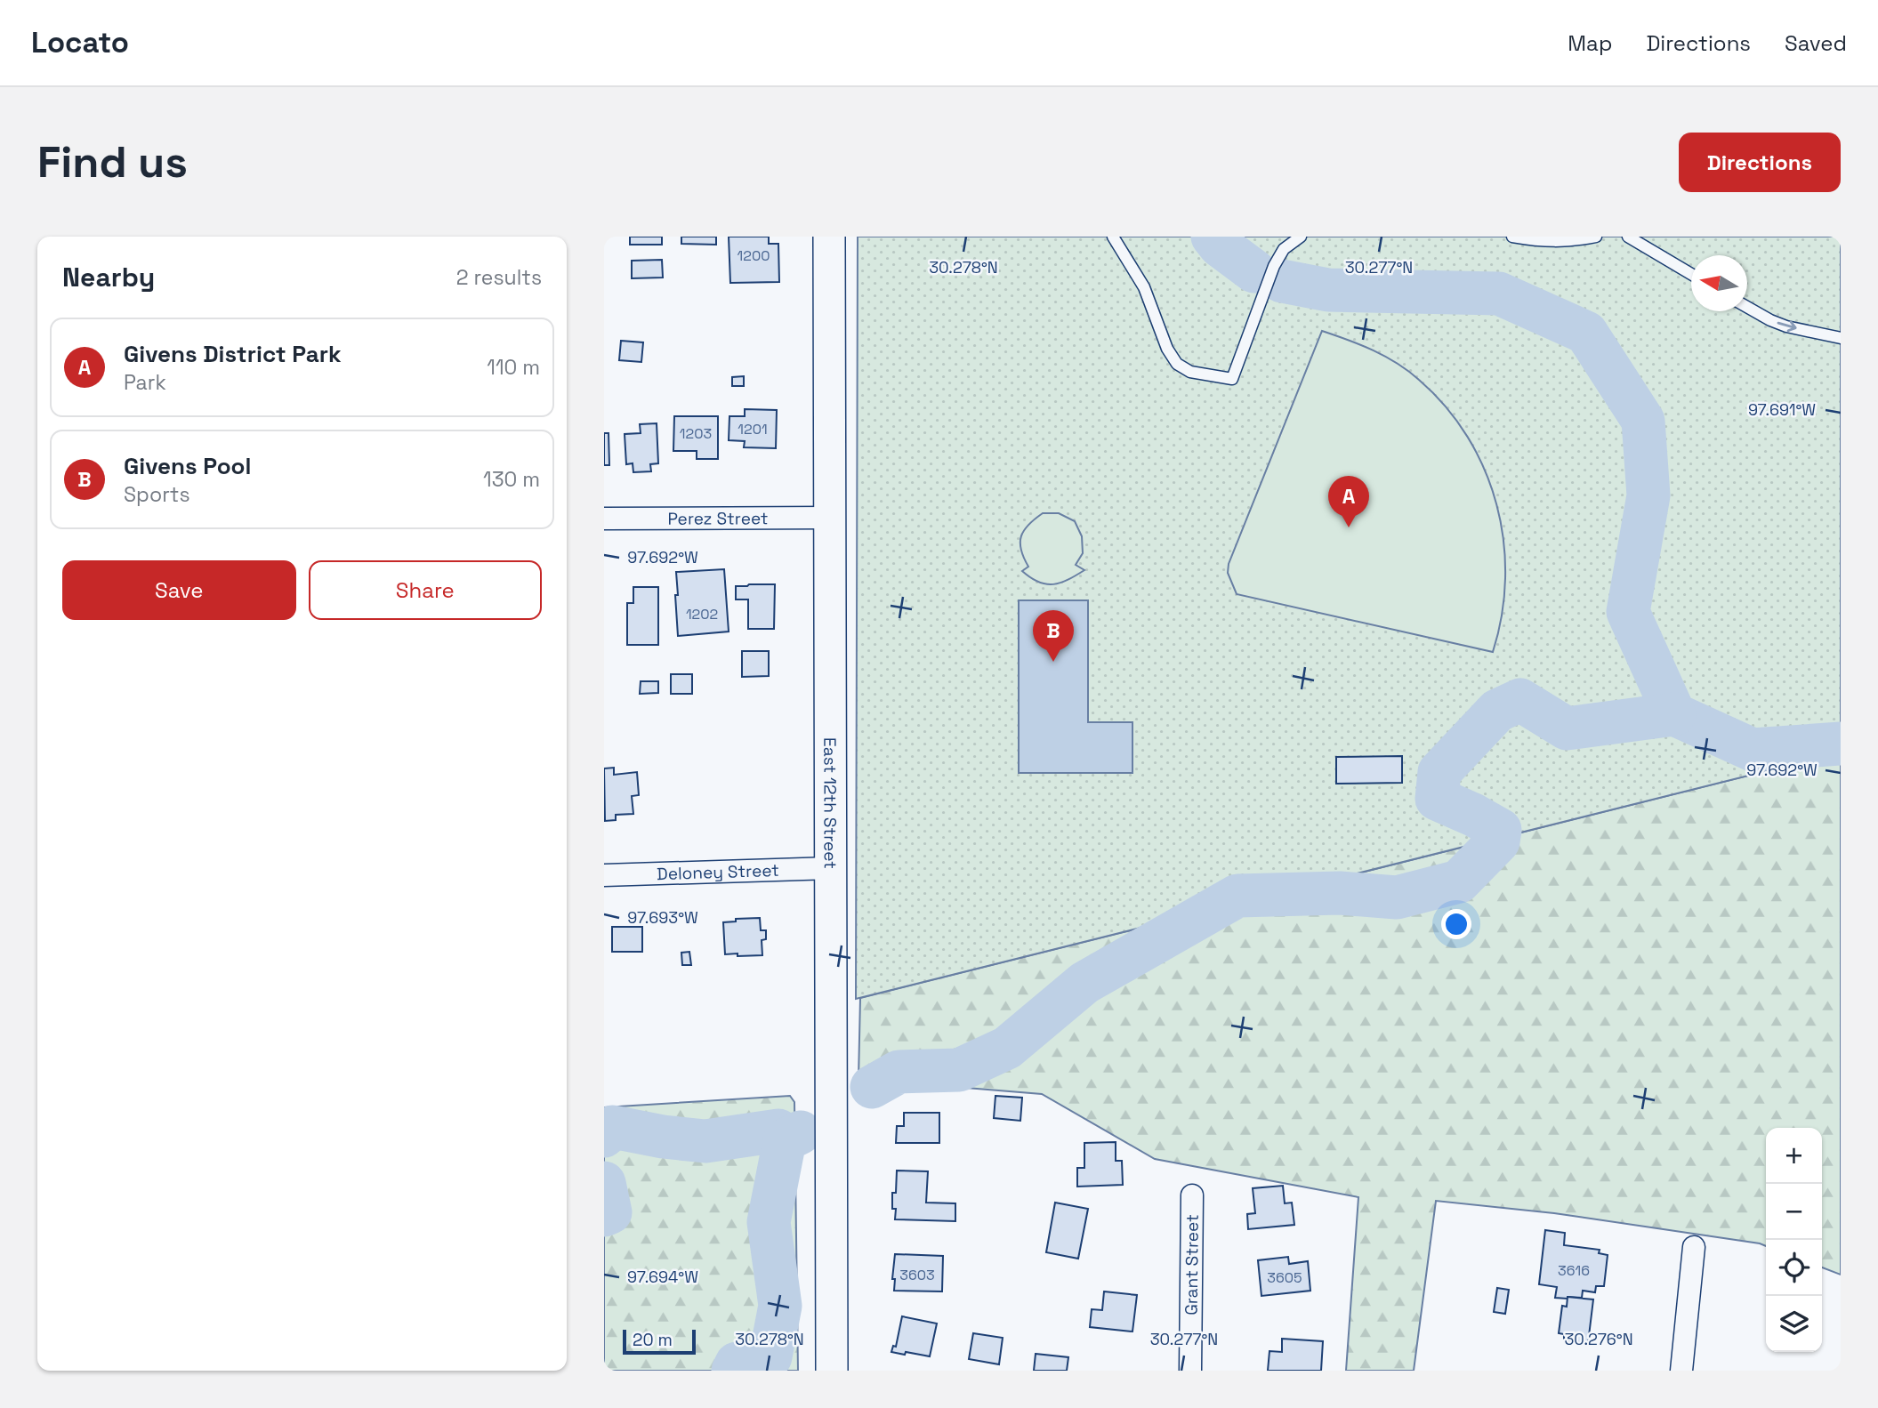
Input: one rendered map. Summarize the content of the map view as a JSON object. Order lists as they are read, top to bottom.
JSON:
{
  "streets": {
    "street": [
      "Perez Street",
      "East 12th Street",
      "Deloney Street",
      "Grant Street"
    ]
  },
  "crossings": [
    ["Perez Street", "East 12th Street"],
    ["East 12th Street", "Deloney Street"]
  ],
  "house_numbers": [
    "1200",
    "1201",
    "1203",
    "1202",
    "3616",
    "3603",
    "3605"
  ],
  "scale_bar": "20 m",
  "north": "left",
  "page": {
    "header": "Locato",
    "nav": ["Map", "Directions", "Saved"],
    "buttons": [
      "Directions",
      ["Save", "Share"]
    ],
    "title": "Find us",
    "heading": ["Nearby", "2 results"],
    "list": [
      {
        "mark": "A",
        "name": "Givens District Park",
        "note": "Park",
        "value": "110 m"
      },
      {
        "mark": "B",
        "name": "Givens Pool",
        "note": "Sports",
        "value": "130 m"
      }
    ],
    "pins": ["A", "B"],
    "map_buttons": ["+", "−"],
    "scale": "20 m"
  },
  "coordinates": [
    "30.278°N",
    "30.277°N",
    "97.691°W",
    "97.692°W",
    "97.693°W",
    "97.694°W",
    "30.276°N"
  ]
}
